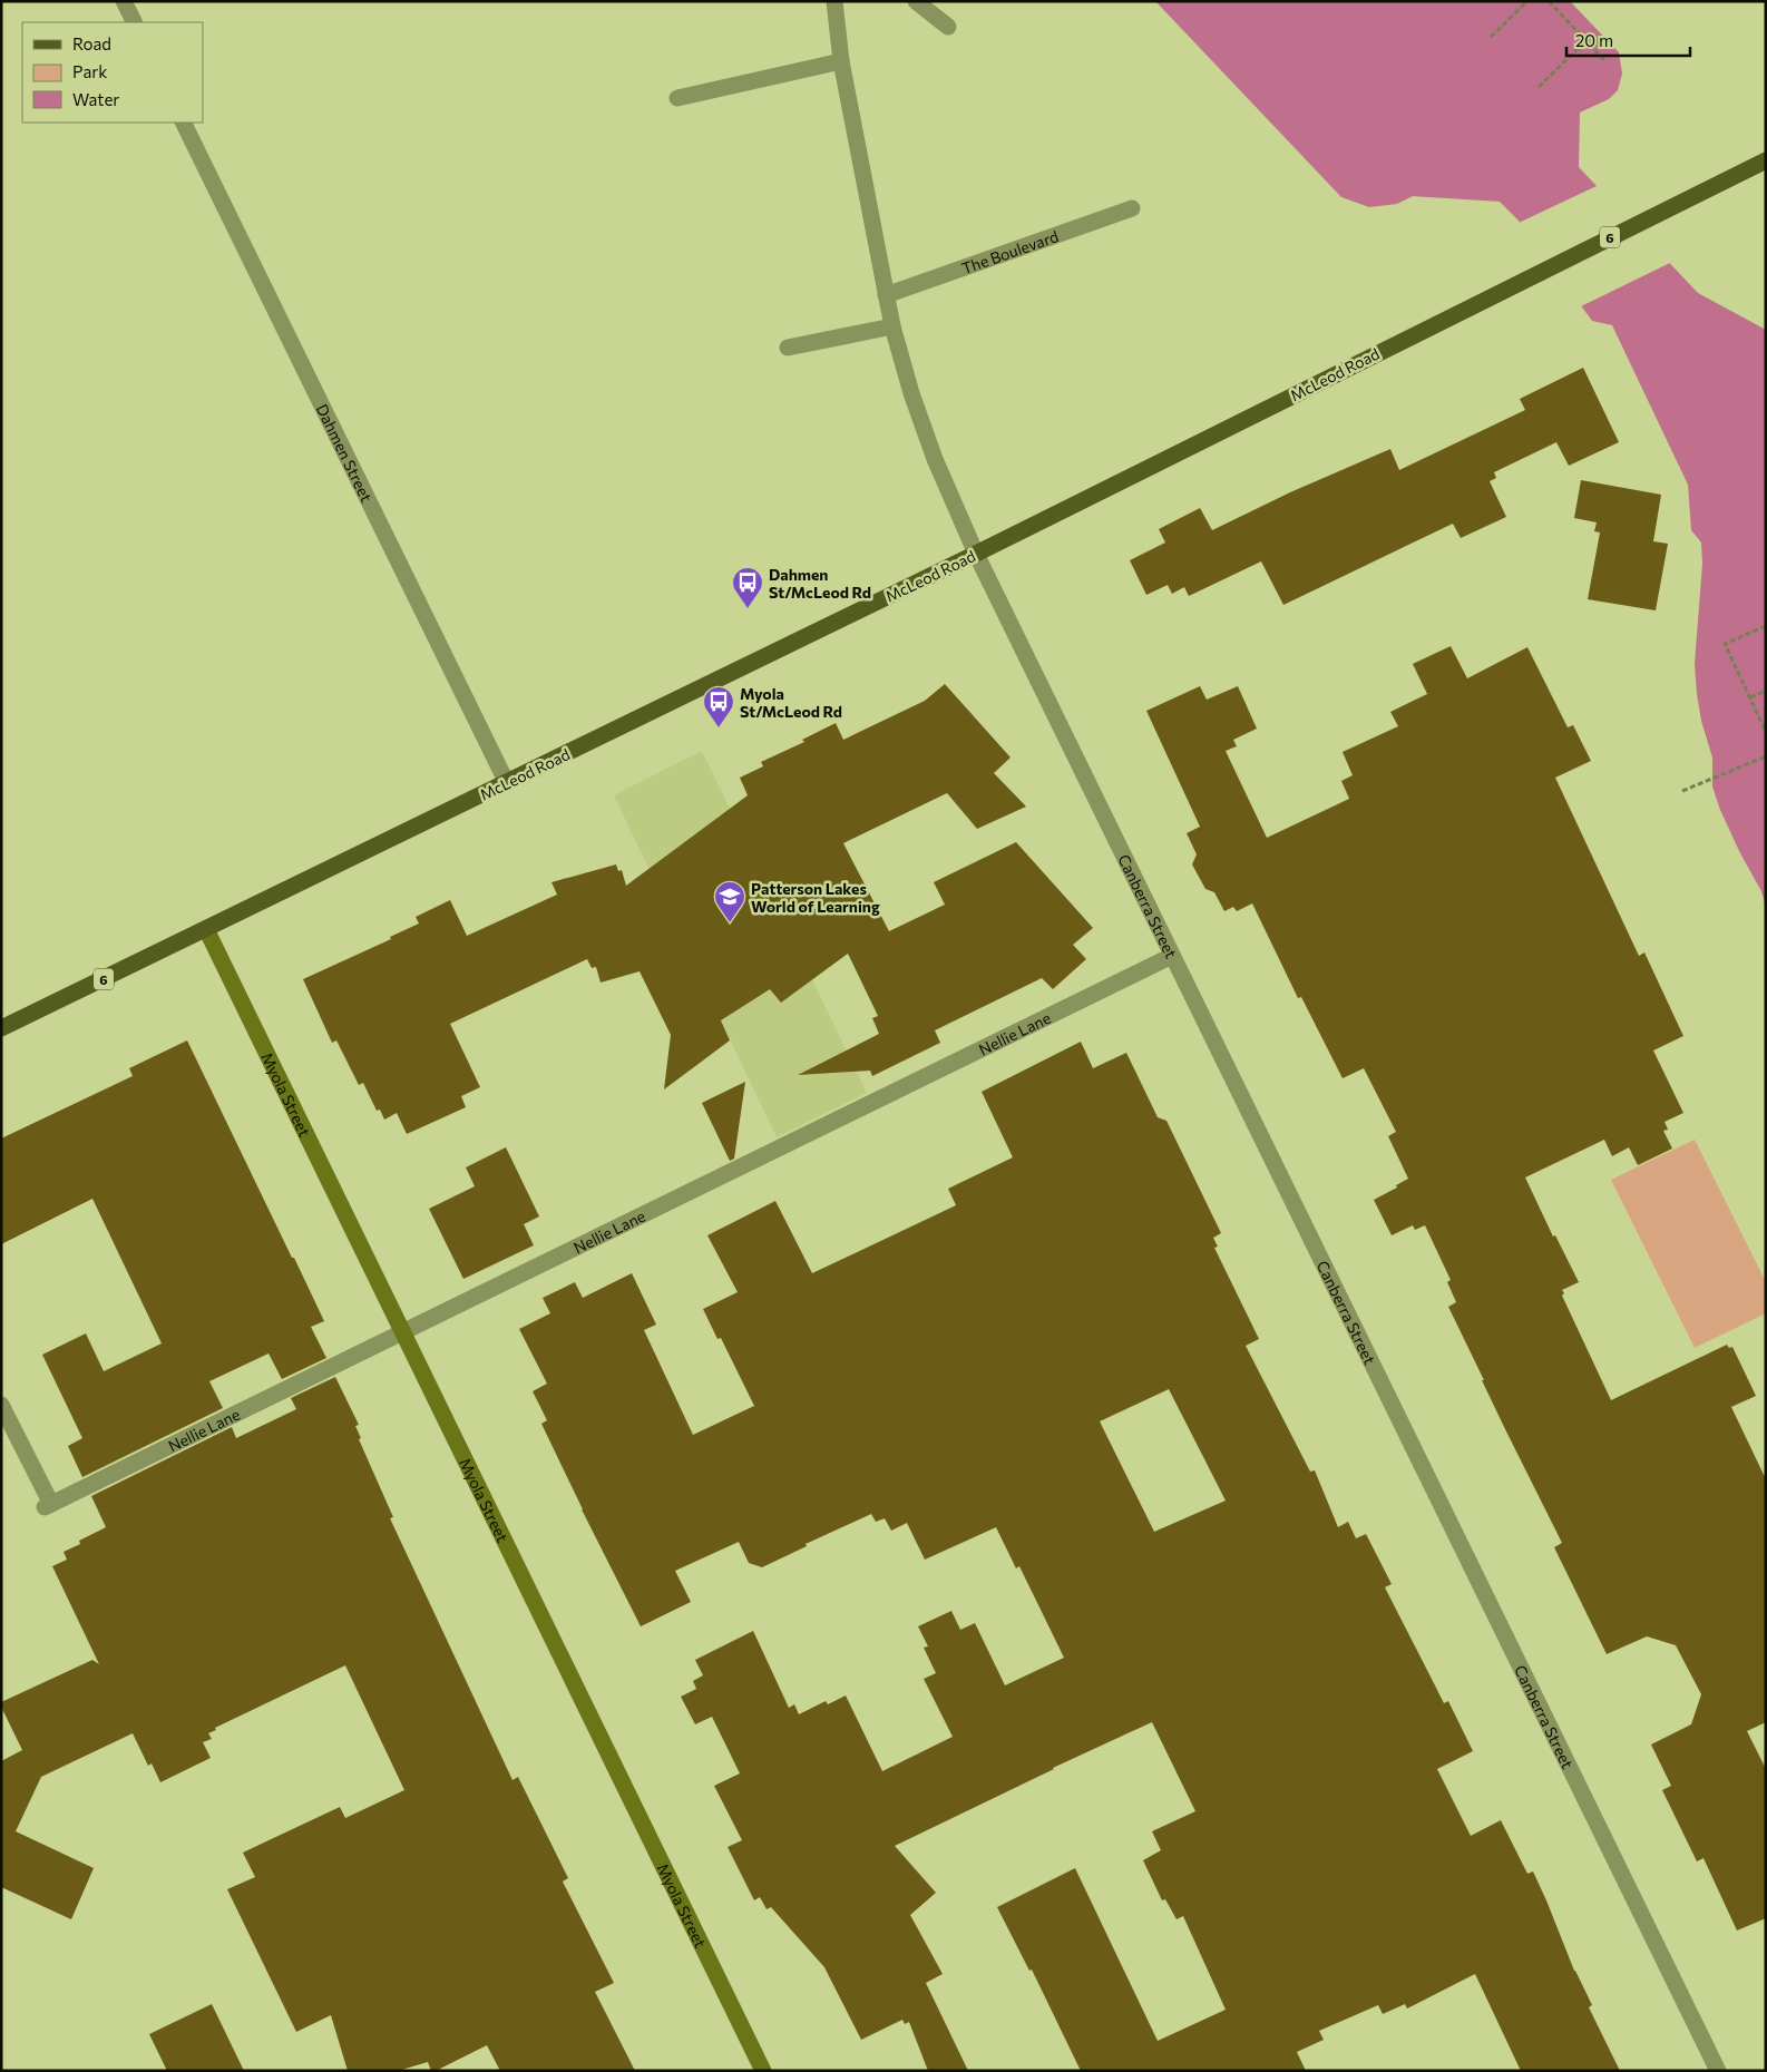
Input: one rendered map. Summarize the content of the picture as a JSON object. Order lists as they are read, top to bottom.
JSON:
{
  "streets": {
    "main road": ["6", "McLeod Road"],
    "street": [
      "The Boulevard",
      "Dahmen Street",
      "Canberra Street",
      "Nellie Lane",
      "Myola Street"
    ]
  },
  "crossings": [
    ["McLeod Road", "Dahmen Street"],
    ["McLeod Road", "Canberra Street"],
    ["McLeod Road", "Myola Street"],
    ["Canberra Street", "Nellie Lane"],
    ["Nellie Lane", "Myola Street"]
  ],
  "places": {
    "bus stop": ["Dahmen St/McLeod Rd", "Myola St/McLeod Rd"],
    "school or university": ["Patterson Lakes World of Learning"]
  },
  "legend": ["Road", "Park", "Water"],
  "scale_bar": "20 m"
}
